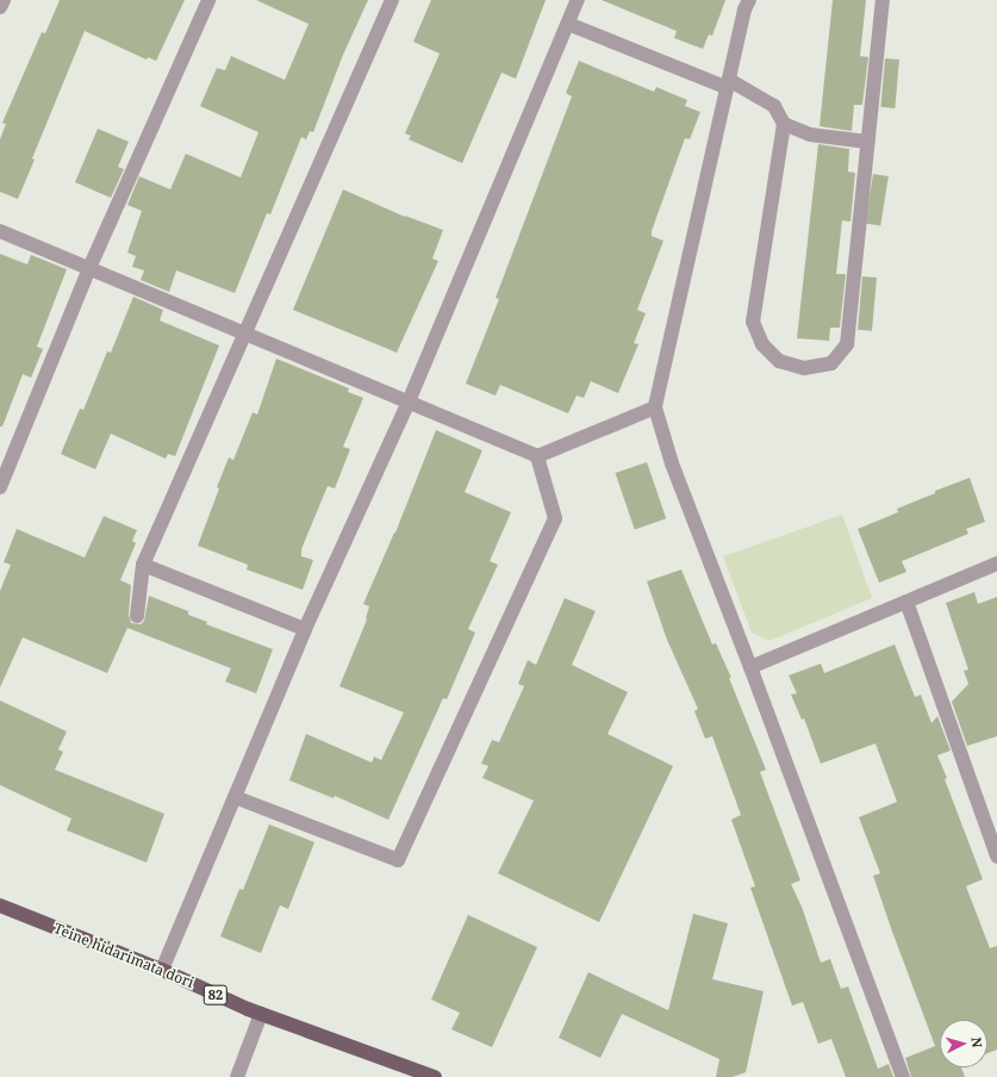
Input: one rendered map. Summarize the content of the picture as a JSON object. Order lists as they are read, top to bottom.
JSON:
{
  "streets": {
    "main road": ["Teine hidarimata dori", "82"]
  },
  "north": "right"
}
